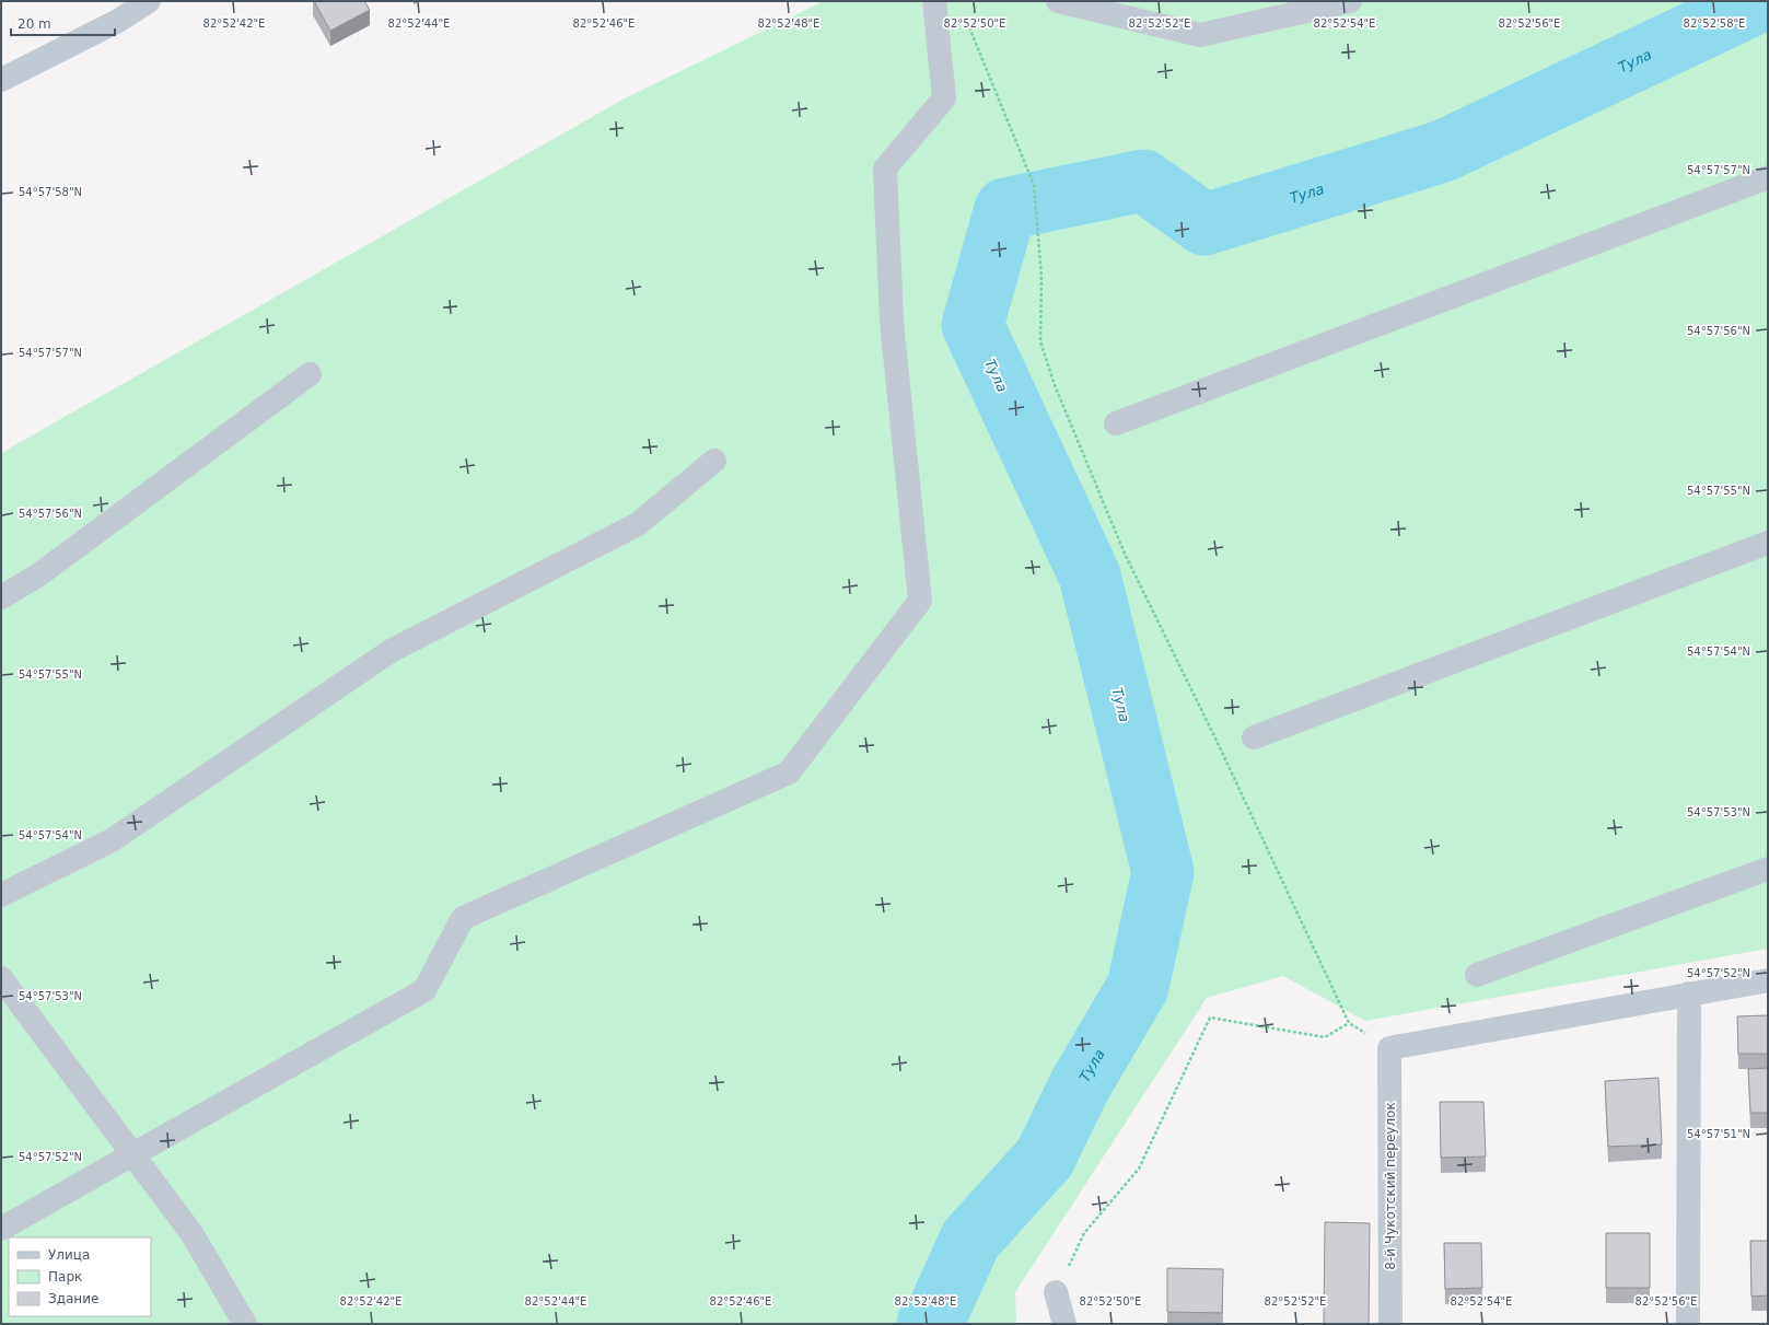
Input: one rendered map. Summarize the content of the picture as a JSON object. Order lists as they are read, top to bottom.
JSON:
{
  "streets": {
    "street": ["8-й Чукотский переулок"]
  },
  "water": ["Тула"],
  "legend": ["Улица", "Парк", "Здание"],
  "scale_bar": "20 m",
  "coordinates": [
    "82°52'42\"E",
    "82°52'44\"E",
    "82°52'46\"E",
    "82°52'48\"E",
    "82°52'50\"E",
    "82°52'52\"E",
    "82°52'54\"E",
    "82°52'56\"E",
    "82°52'58\"E",
    "54°57'57\"N",
    "54°57'58\"N",
    "54°57'56\"N",
    "54°57'55\"N",
    "54°57'54\"N",
    "54°57'53\"N",
    "54°57'52\"N",
    "54°57'51\"N"
  ]
}
